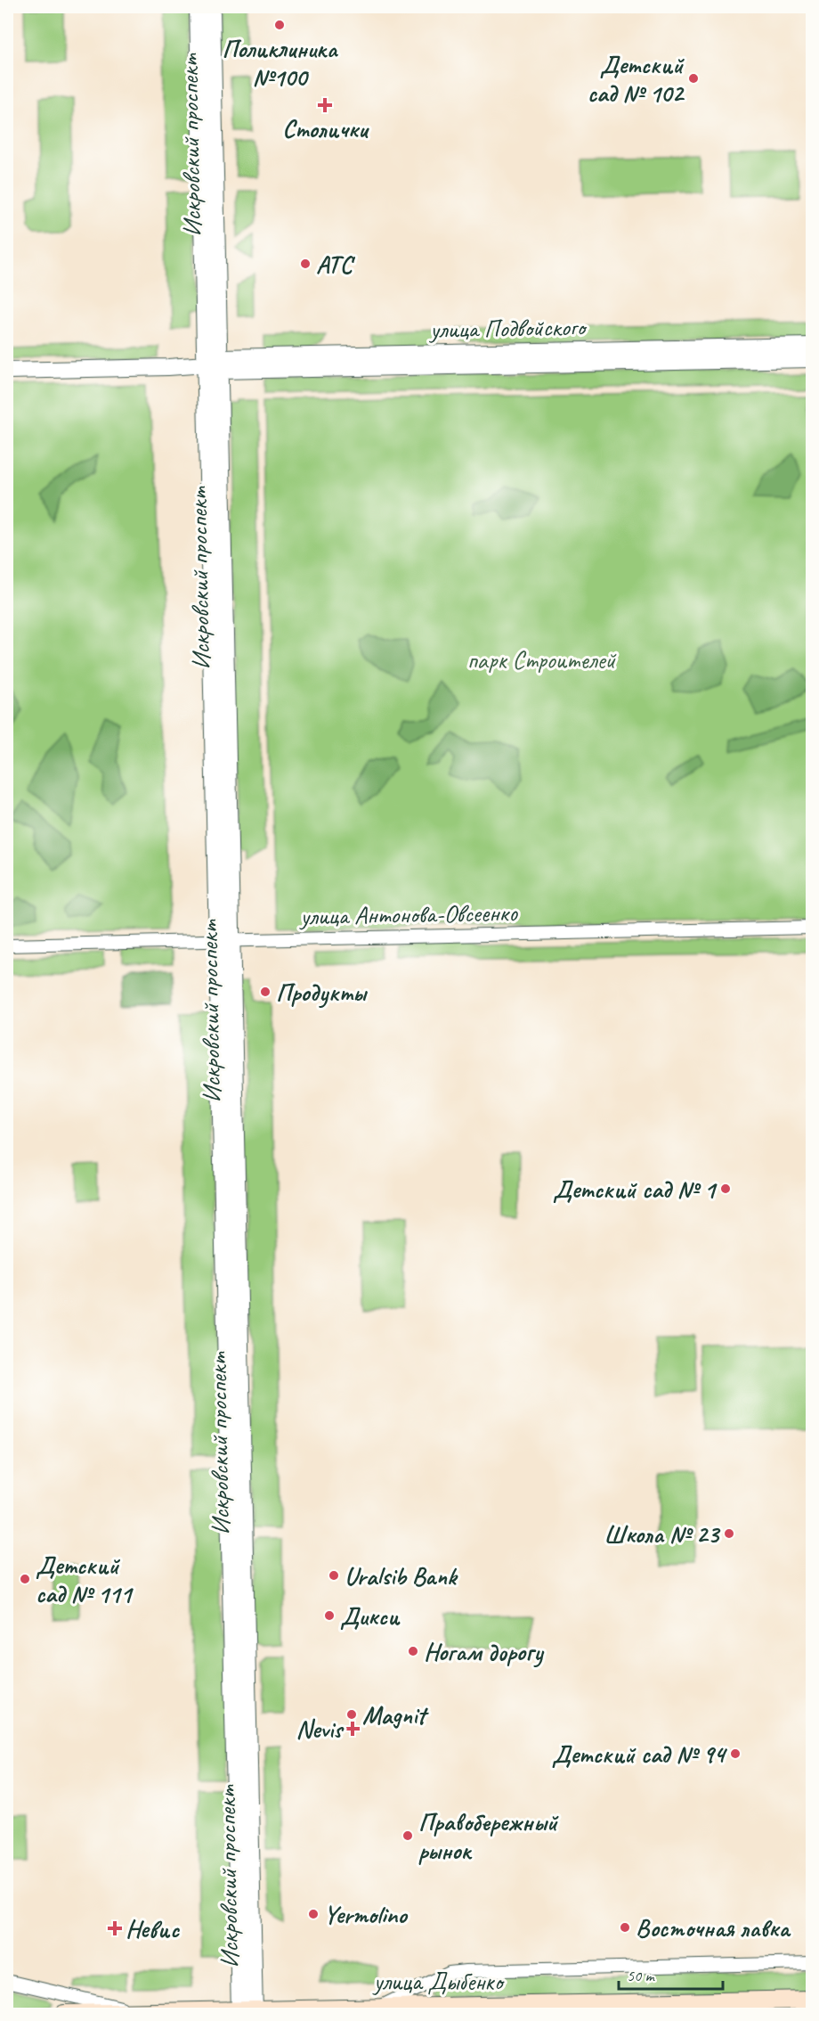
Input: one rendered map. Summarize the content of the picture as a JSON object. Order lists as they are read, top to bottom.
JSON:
{
  "streets": {
    "main road": ["улица Дыбенко"],
    "street": ["Искровский проспект", "улица Подвойского", "улица Антонова-Овсеенко"]
  },
  "crossings": [
    ["Искровский проспект", "улица Подвойского"],
    ["Искровский проспект", "улица Антонова-Овсеенко"],
    ["Искровский проспект", "улица Дыбенко"]
  ],
  "parks": ["парк Строителей"],
  "places": {
    "other": [
      "Поликлиника №100",
      "Детский сад № 102",
      "АТС",
      "Продукты",
      "Детский сад № 1",
      "Школа № 23",
      "Uralsib Bank",
      "Детский сад № 111",
      "Дикси",
      "Ногам дорогу",
      "Magnit",
      "Детский сад № 94",
      "Правобережный рынок",
      "Yermolino",
      "Восточная лавка"
    ],
    "health": ["Столички", "Nevis", "Невис"]
  },
  "scale_bar": "50 m"
}
